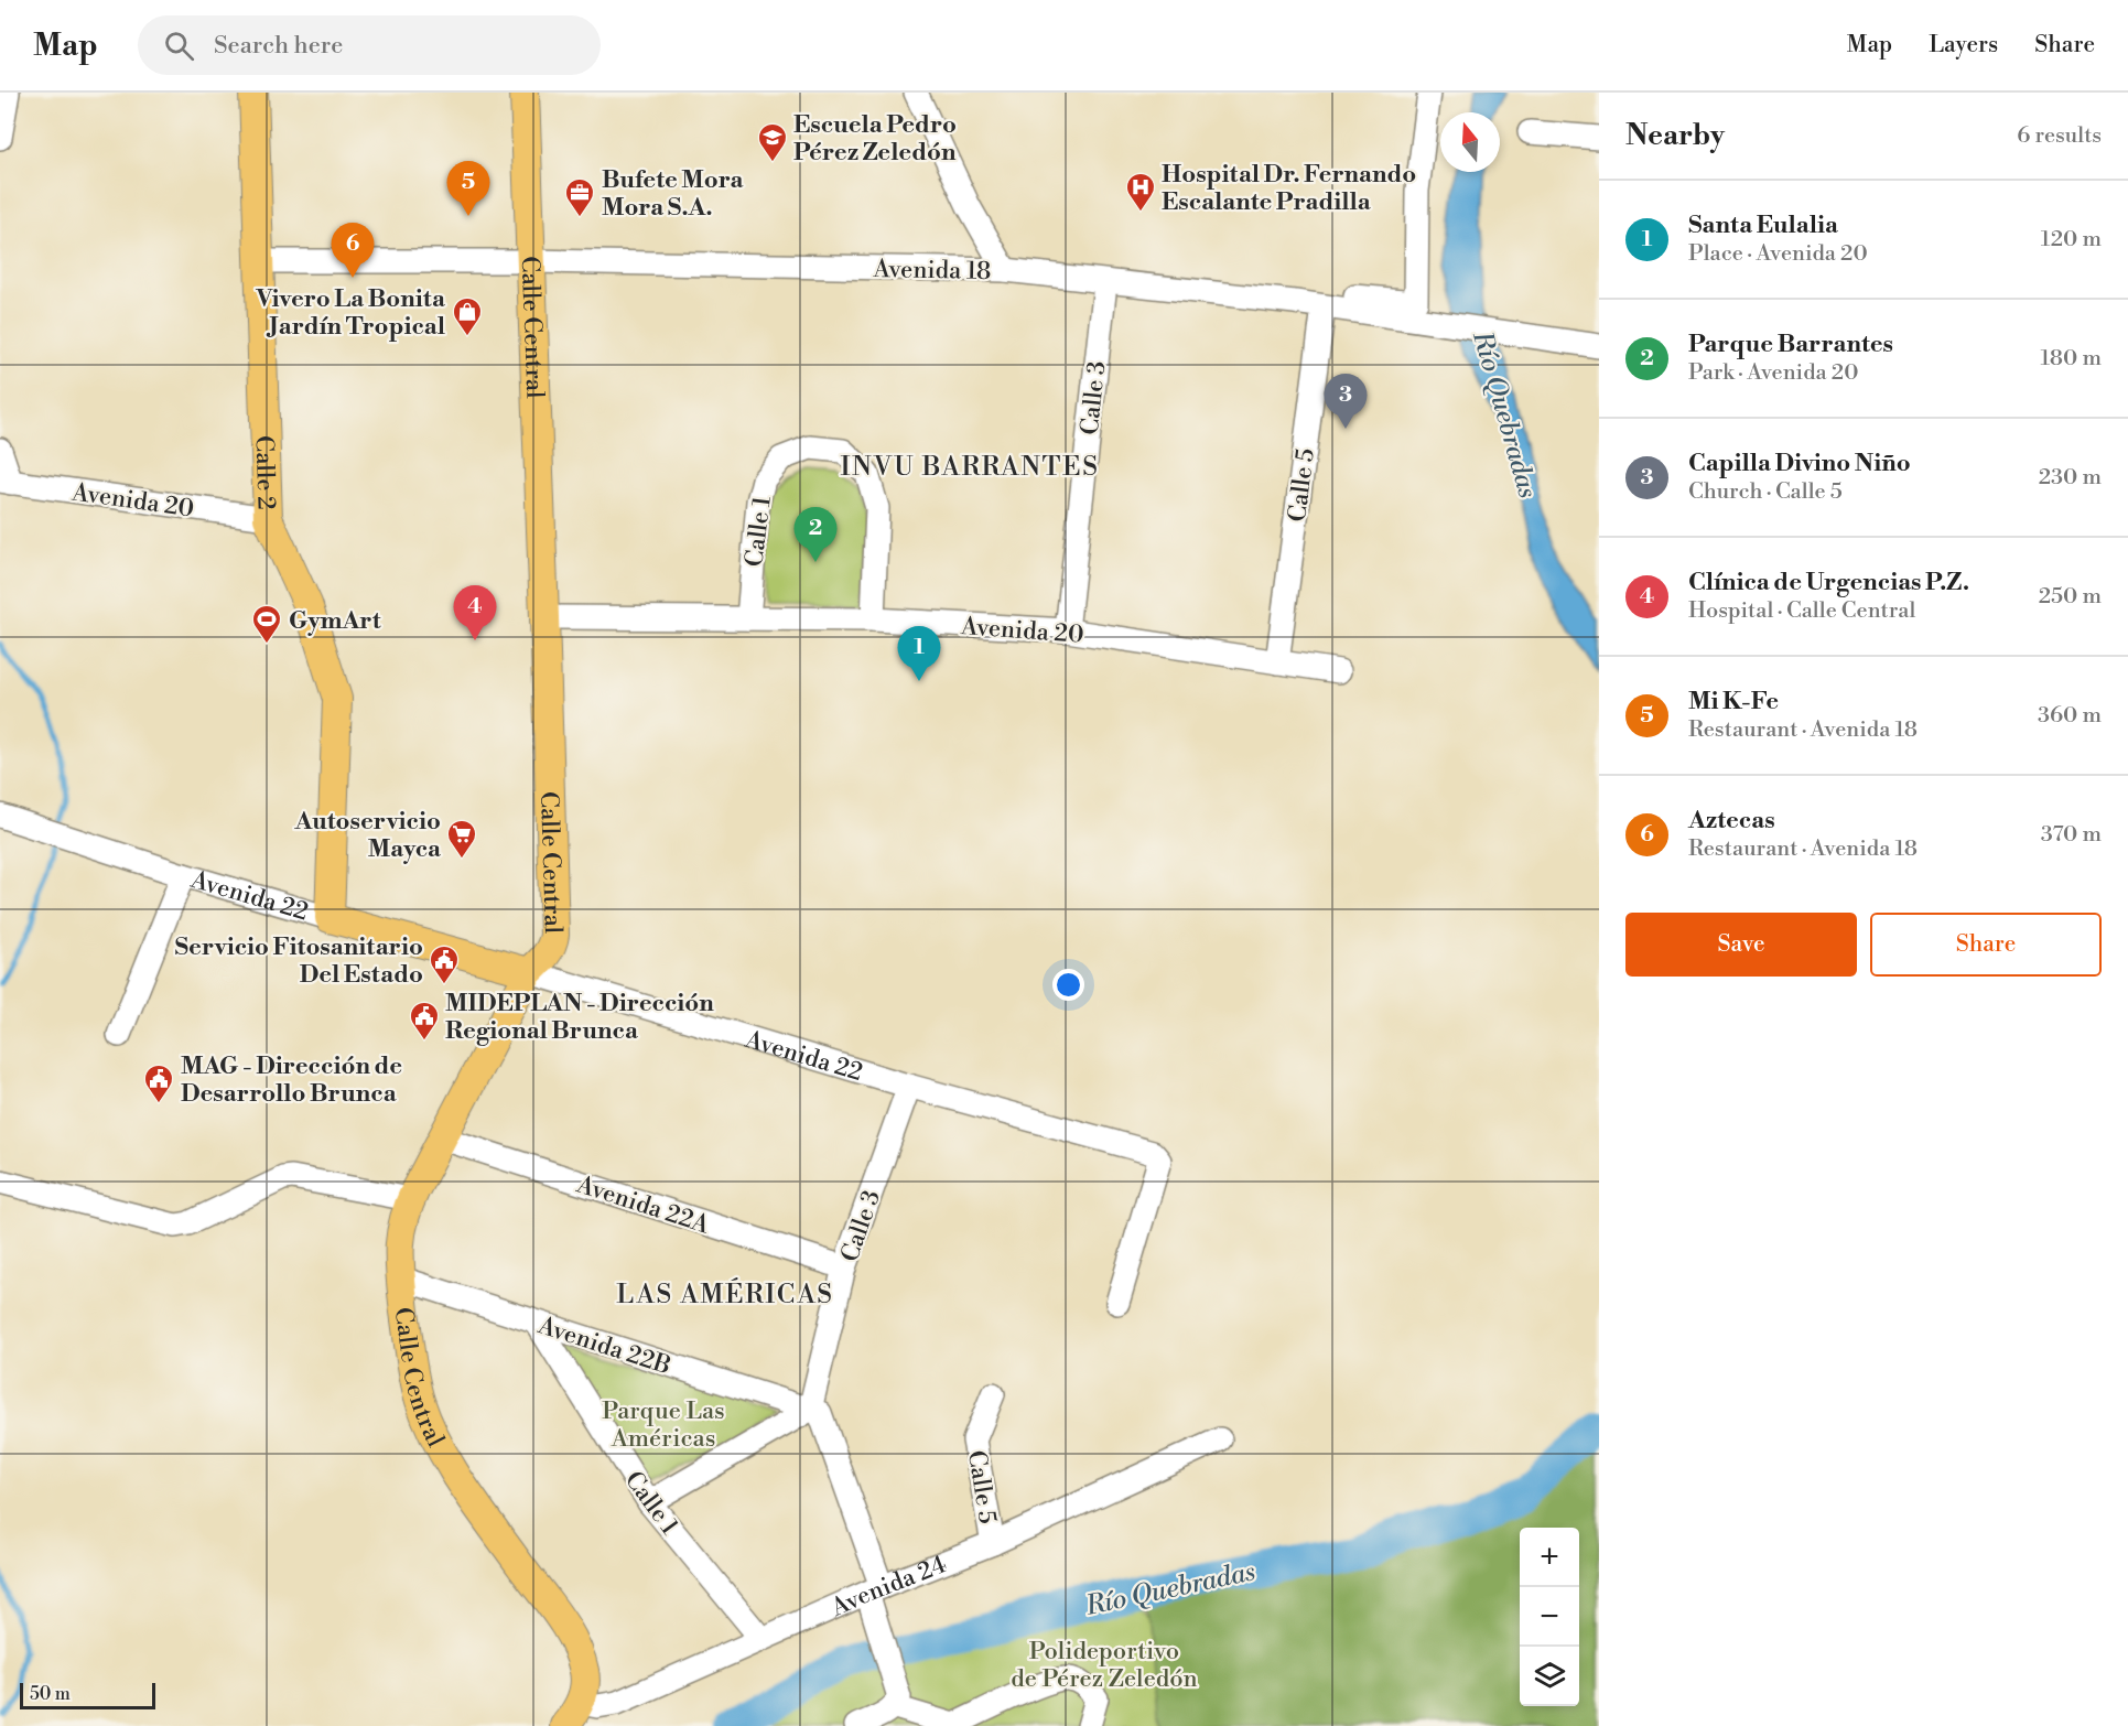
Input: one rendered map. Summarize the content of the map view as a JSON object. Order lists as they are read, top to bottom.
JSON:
{
  "streets": {
    "main road": ["Calle Central", "Calle 2", "Avenida 22"],
    "street": [
      "Avenida 18",
      "Calle 3",
      "Calle 5",
      "Avenida 20",
      "Calle 1",
      "Avenida 22A",
      "Avenida 22B",
      "Avenida 24"
    ]
  },
  "crossings": [
    ["Avenida 18", "Calle Central"],
    ["Avenida 18", "Calle 3"],
    ["Avenida 18", "Calle 2"],
    ["Avenida 18", "Calle 5"],
    ["Calle Central", "Avenida 20"],
    ["Calle Central", "Avenida 22"],
    ["Calle Central", "Avenida 22A"],
    ["Calle Central", "Avenida 22B"],
    ["Calle Central", "Avenida 24"],
    ["Calle 3", "Avenida 20"],
    ["Calle 3", "Avenida 22"],
    ["Calle 3", "Avenida 22A"],
    ["Calle 3", "Avenida 22B"],
    ["Calle 2", "Avenida 20"],
    ["Calle 2", "Avenida 22"],
    ["Calle 5", "Avenida 20"],
    ["Calle 5", "Avenida 24"],
    ["Avenida 20", "Calle 1"],
    ["Calle 1", "Avenida 22B"],
    ["Calle 1", "Avenida 24"]
  ],
  "districts": ["INVU BARRANTES", "LAS AMÉRICAS"],
  "water": ["Río Quebradas"],
  "parks": ["Parque Las Américas", "Polideportivo de Pérez Zeledón"],
  "places": {
    "school or university": ["Escuela Pedro Pérez Zeledón"],
    "hospital": ["Hospital Dr. Fernando Escalante Pradilla"],
    "office": ["Bufete Mora Mora S.A."],
    "shop": ["Vivero La Bonita Jardín Tropical"],
    "sports": ["GymArt"],
    "supermarket": ["Autoservicio Mayca"],
    "public building": ["Servicio Fitosanitario Del Estado", "MIDEPLAN - Dirección Regional Brunca", "MAG - Dirección de Desarrollo Brunca"]
  },
  "scale_bar": "50 m",
  "north": "top",
  "page": {
    "header": "Map",
    "search": "Search here",
    "nav": ["Map", "Layers", "Share"],
    "heading": ["Nearby", "6 results"],
    "pins": [
      "5",
      "6",
      "3",
      "2",
      "4",
      "1"
    ],
    "list": [
      {
        "mark": "1",
        "name": "Santa Eulalia",
        "note": "Place · Avenida 20",
        "value": "120 m"
      },
      {
        "mark": "2",
        "name": "Parque Barrantes",
        "note": "Park · Avenida 20",
        "value": "180 m"
      },
      {
        "mark": "3",
        "name": "Capilla Divino Niño",
        "note": "Church · Calle 5",
        "value": "230 m"
      },
      {
        "mark": "4",
        "name": "Clínica de Urgencias P.Z.",
        "note": "Hospital · Calle Central",
        "value": "250 m"
      },
      {
        "mark": "5",
        "name": "Mi K-Fe",
        "note": "Restaurant · Avenida 18",
        "value": "360 m"
      },
      {
        "mark": "6",
        "name": "Aztecas",
        "note": "Restaurant · Avenida 18",
        "value": "370 m"
      }
    ],
    "buttons": ["Save", "Share"],
    "map_buttons": ["+", "−"],
    "scale": "50 m"
  }
}
